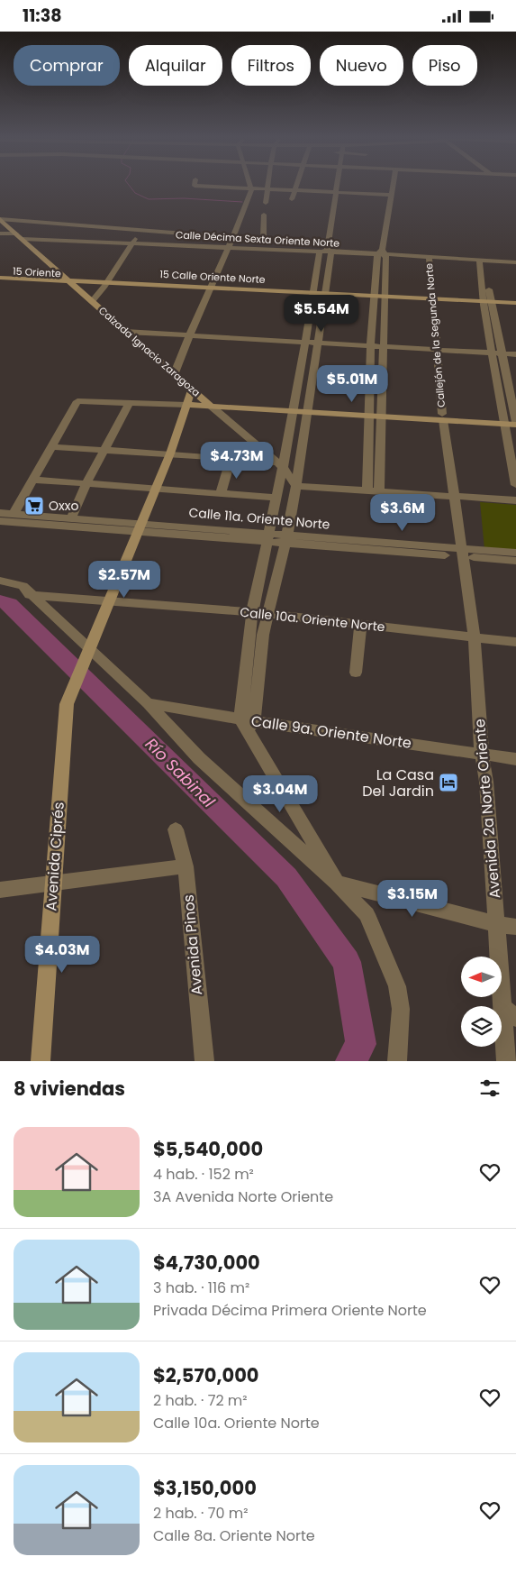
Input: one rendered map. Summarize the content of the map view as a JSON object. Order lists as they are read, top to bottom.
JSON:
{
  "streets": {
    "street": [
      "Calle Décima Sexta Oriente Norte",
      "15 Oriente",
      "15 Calle Oriente Norte",
      "Callejón de la Segunda Norte",
      "Calzada Ignacio Zaragoza",
      "Calle 11a. Oriente Norte",
      "Calle 10a. Oriente Norte",
      "Calle 9a. Oriente Norte",
      "Avenida 2a Norte Oriente",
      "Avenida Ciprés",
      "Avenida Pinos"
    ]
  },
  "crossings": [
    ["Calle Décima Sexta Oriente Norte", "Callejón de la Segunda Norte"],
    ["Calle Décima Sexta Oriente Norte", "Calzada Ignacio Zaragoza"],
    ["15 Oriente", "15 Calle Oriente Norte"],
    ["15 Oriente", "Calzada Ignacio Zaragoza"],
    ["15 Calle Oriente Norte", "Callejón de la Segunda Norte"],
    ["15 Calle Oriente Norte", "Calzada Ignacio Zaragoza"],
    ["Callejón de la Segunda Norte", "Calle 11a. Oriente Norte"],
    ["Callejón de la Segunda Norte", "Avenida 2a Norte Oriente"],
    ["Calzada Ignacio Zaragoza", "Avenida Ciprés"],
    ["Calle 11a. Oriente Norte", "Avenida 2a Norte Oriente"],
    ["Calle 11a. Oriente Norte", "Avenida Ciprés"],
    ["Calle 10a. Oriente Norte", "Avenida 2a Norte Oriente"],
    ["Calle 10a. Oriente Norte", "Avenida Ciprés"],
    ["Calle 9a. Oriente Norte", "Avenida 2a Norte Oriente"]
  ],
  "water": ["Río Sabinal"],
  "places": {
    "supermarket": ["Oxxo"],
    "hotel": ["La Casa Del Jardin"]
  },
  "north": "left",
  "page": {
    "status": "11:38",
    "chip": [
      "Comprar",
      "Alquilar",
      "Filtros",
      "Nuevo",
      "Piso"
    ],
    "price": [
      "$5.54M",
      "$5.01M",
      "$4.73M",
      "$3.6M",
      "$2.57M",
      "$3.04M",
      "$3.15M",
      "$4.03M"
    ],
    "heading": "8 viviendas",
    "list": [
      {
        "name": "$5,540,000",
        "note": "4 hab. · 152 m² · 3A Avenida Norte Oriente"
      },
      {
        "name": "$4,730,000",
        "note": "3 hab. · 116 m² · Privada Décima Primera Oriente Norte"
      },
      {
        "name": "$2,570,000",
        "note": "2 hab. · 72 m² · Calle 10a. Oriente Norte"
      },
      {
        "name": "$3,150,000",
        "note": "2 hab. · 70 m² · Calle 8a. Oriente Norte"
      }
    ]
  }
}
